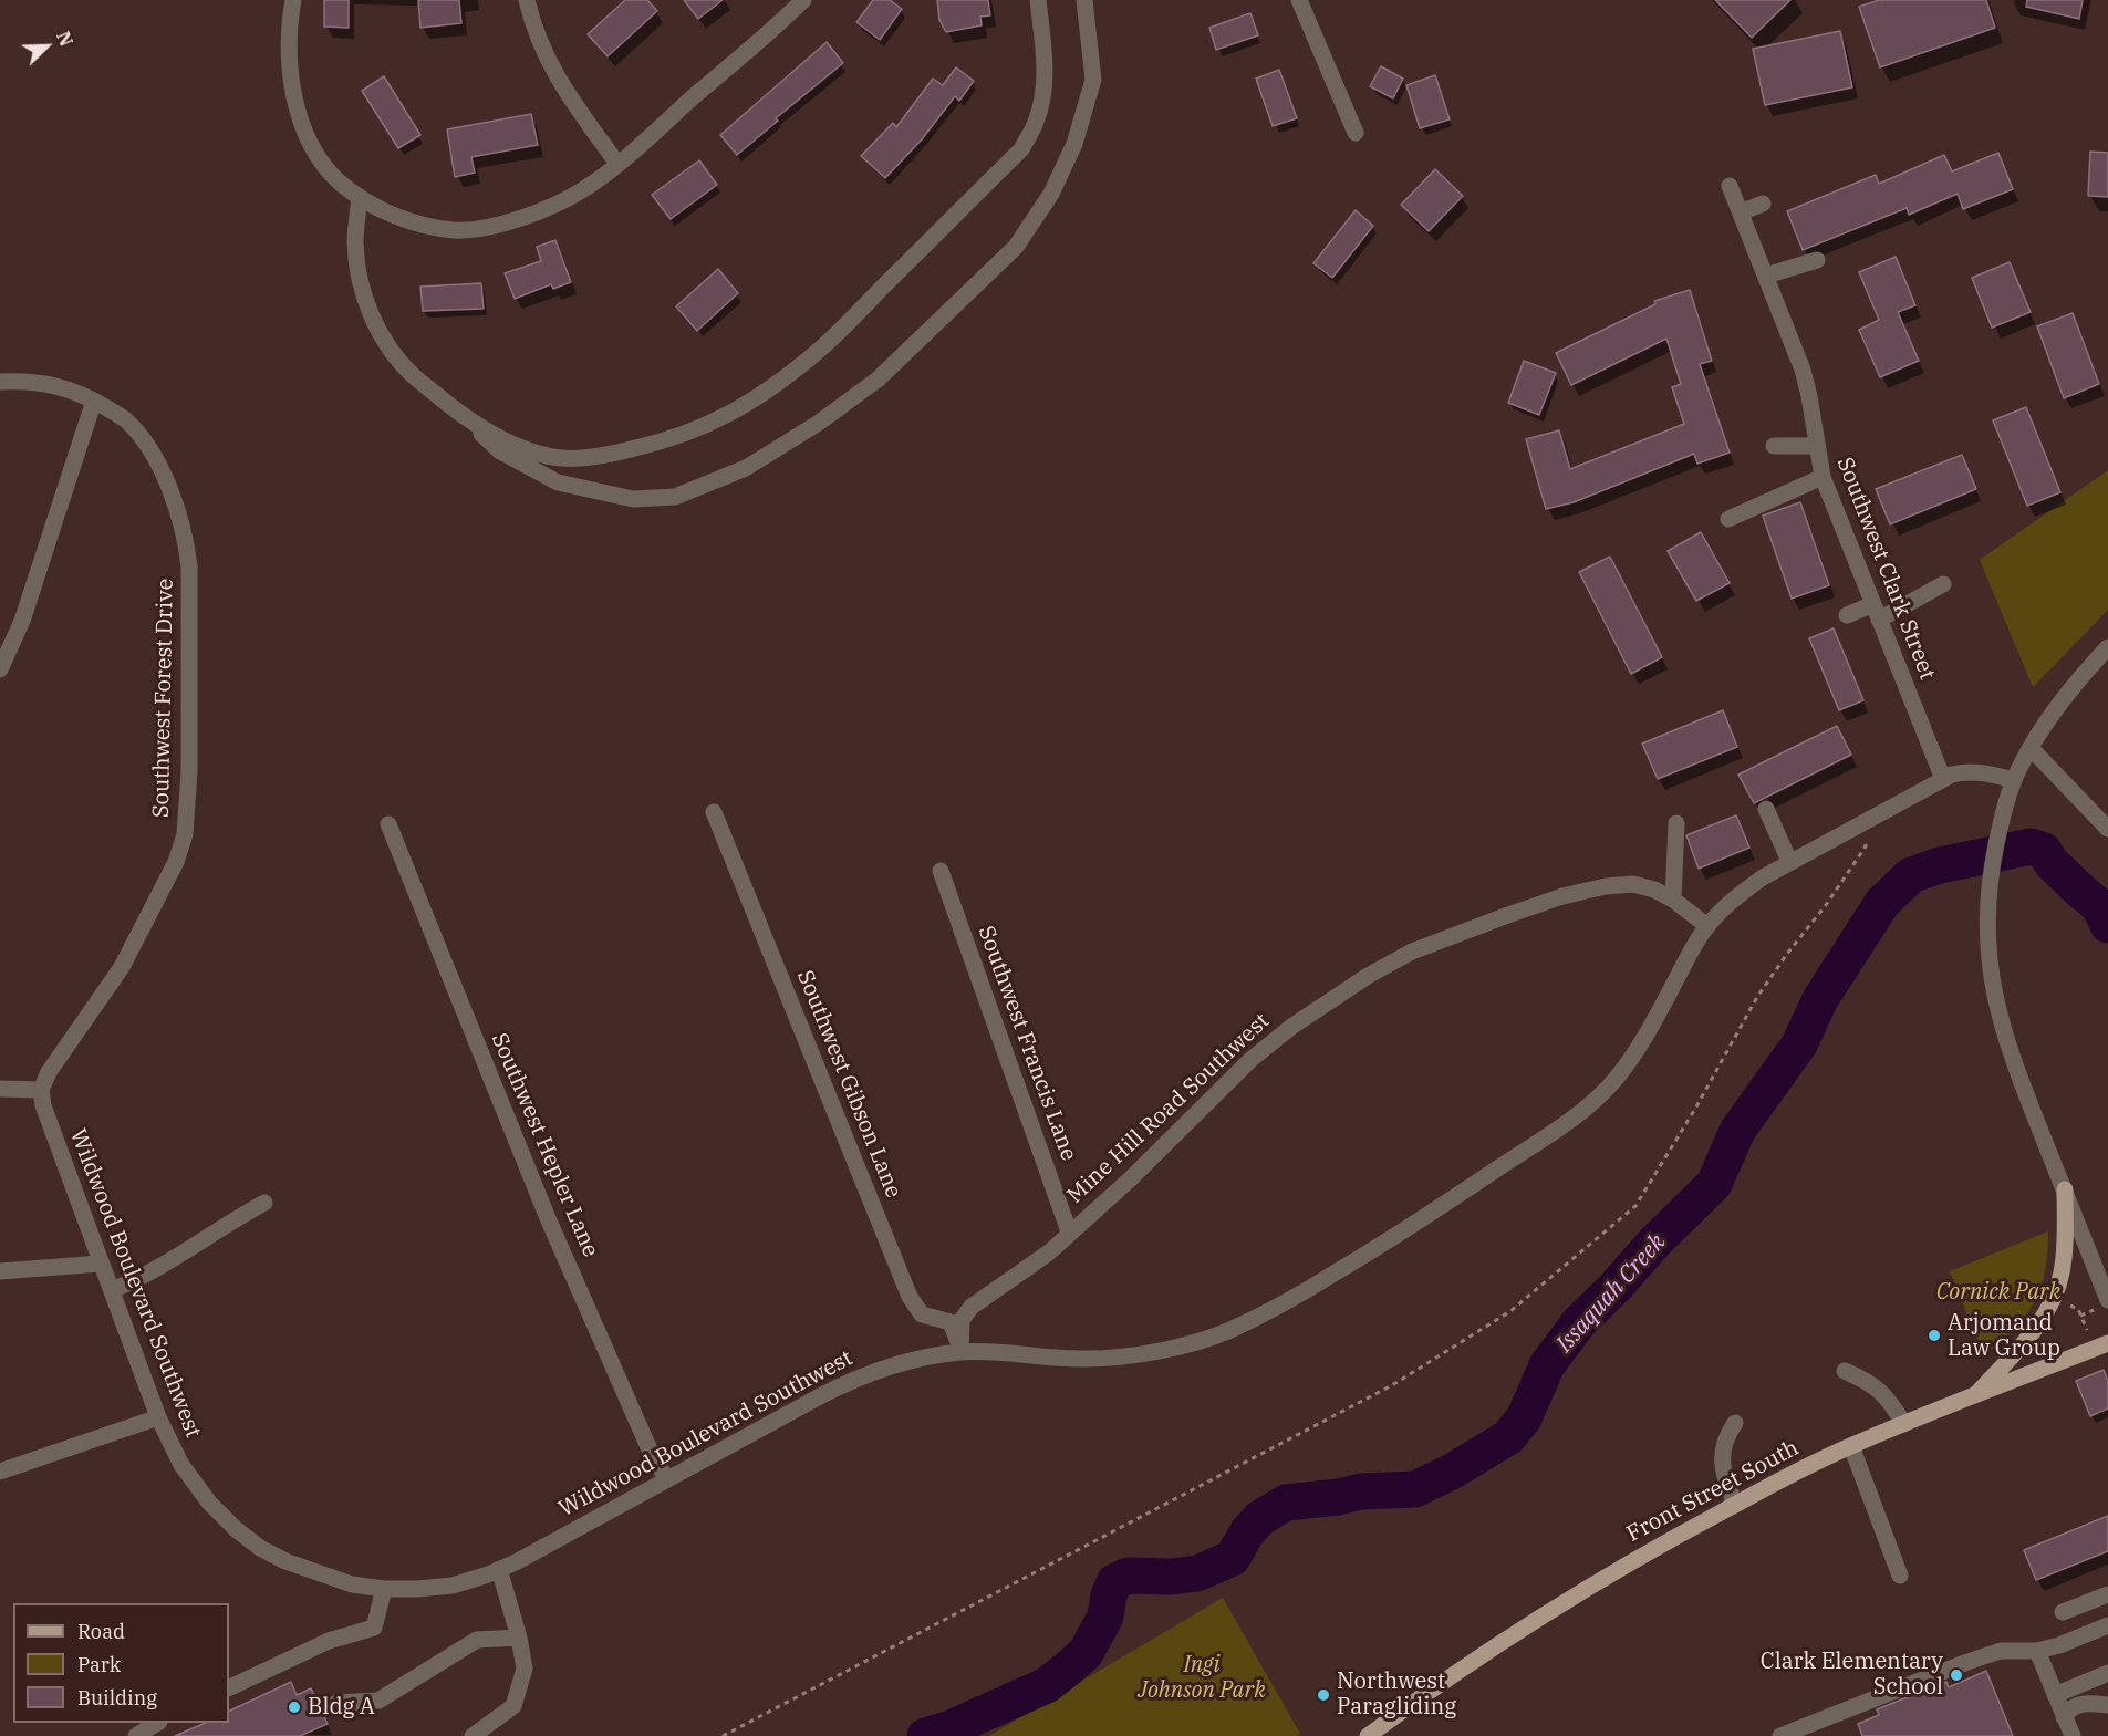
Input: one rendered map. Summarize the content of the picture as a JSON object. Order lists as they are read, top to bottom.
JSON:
{
  "streets": {
    "main road": ["Front Street South"],
    "street": [
      "Southwest Clark Street",
      "Southwest Forest Drive",
      "Southwest Francis Lane",
      "Southwest Gibson Lane",
      "Mine Hill Road Southwest",
      "Southwest Hepler Lane",
      "Wildwood Boulevard Southwest"
    ]
  },
  "crossings": [
    ["Southwest Clark Street", "Wildwood Boulevard Southwest"],
    ["Southwest Forest Drive", "Wildwood Boulevard Southwest"],
    ["Southwest Francis Lane", "Mine Hill Road Southwest"],
    ["Southwest Gibson Lane", "Mine Hill Road Southwest"],
    ["Southwest Gibson Lane", "Wildwood Boulevard Southwest"],
    ["Mine Hill Road Southwest", "Wildwood Boulevard Southwest"],
    ["Southwest Hepler Lane", "Wildwood Boulevard Southwest"]
  ],
  "water": ["Issaquah Creek"],
  "parks": ["Cornick Park", "Ingi Johnson Park"],
  "places": [
    "Arjomand Law Group",
    "Clark Elementary School",
    "Northwest Paragliding",
    "Bldg A"
  ],
  "legend": ["Road", "Park", "Building"],
  "north": "top right"
}
